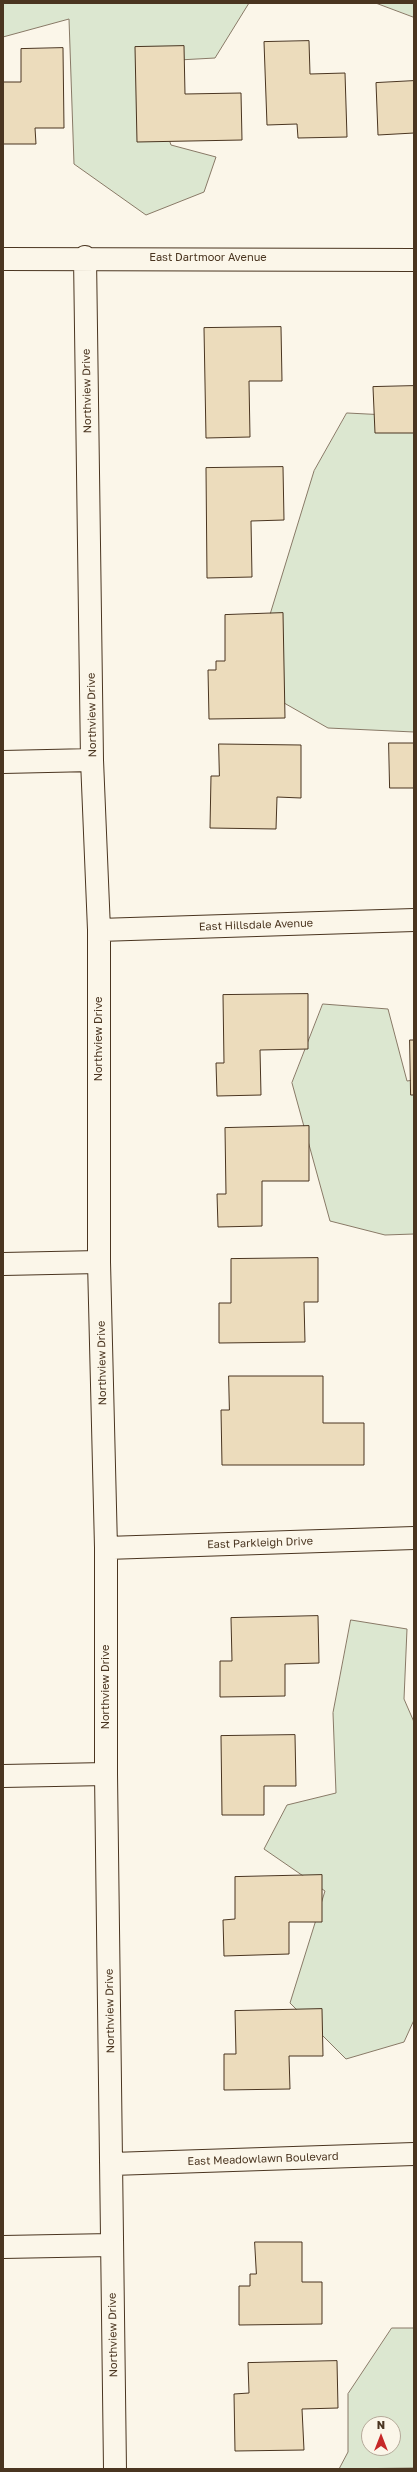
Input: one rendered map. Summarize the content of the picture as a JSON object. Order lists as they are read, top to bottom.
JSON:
{
  "streets": {
    "street": [
      "East Dartmoor Avenue",
      "Northview Drive",
      "East Hillsdale Avenue",
      "East Parkleigh Drive",
      "East Meadowlawn Boulevard"
    ]
  },
  "crossings": [
    ["East Dartmoor Avenue", "Northview Drive"],
    ["Northview Drive", "East Hillsdale Avenue"],
    ["Northview Drive", "East Parkleigh Drive"],
    ["Northview Drive", "East Meadowlawn Boulevard"]
  ],
  "north": "top"
}
